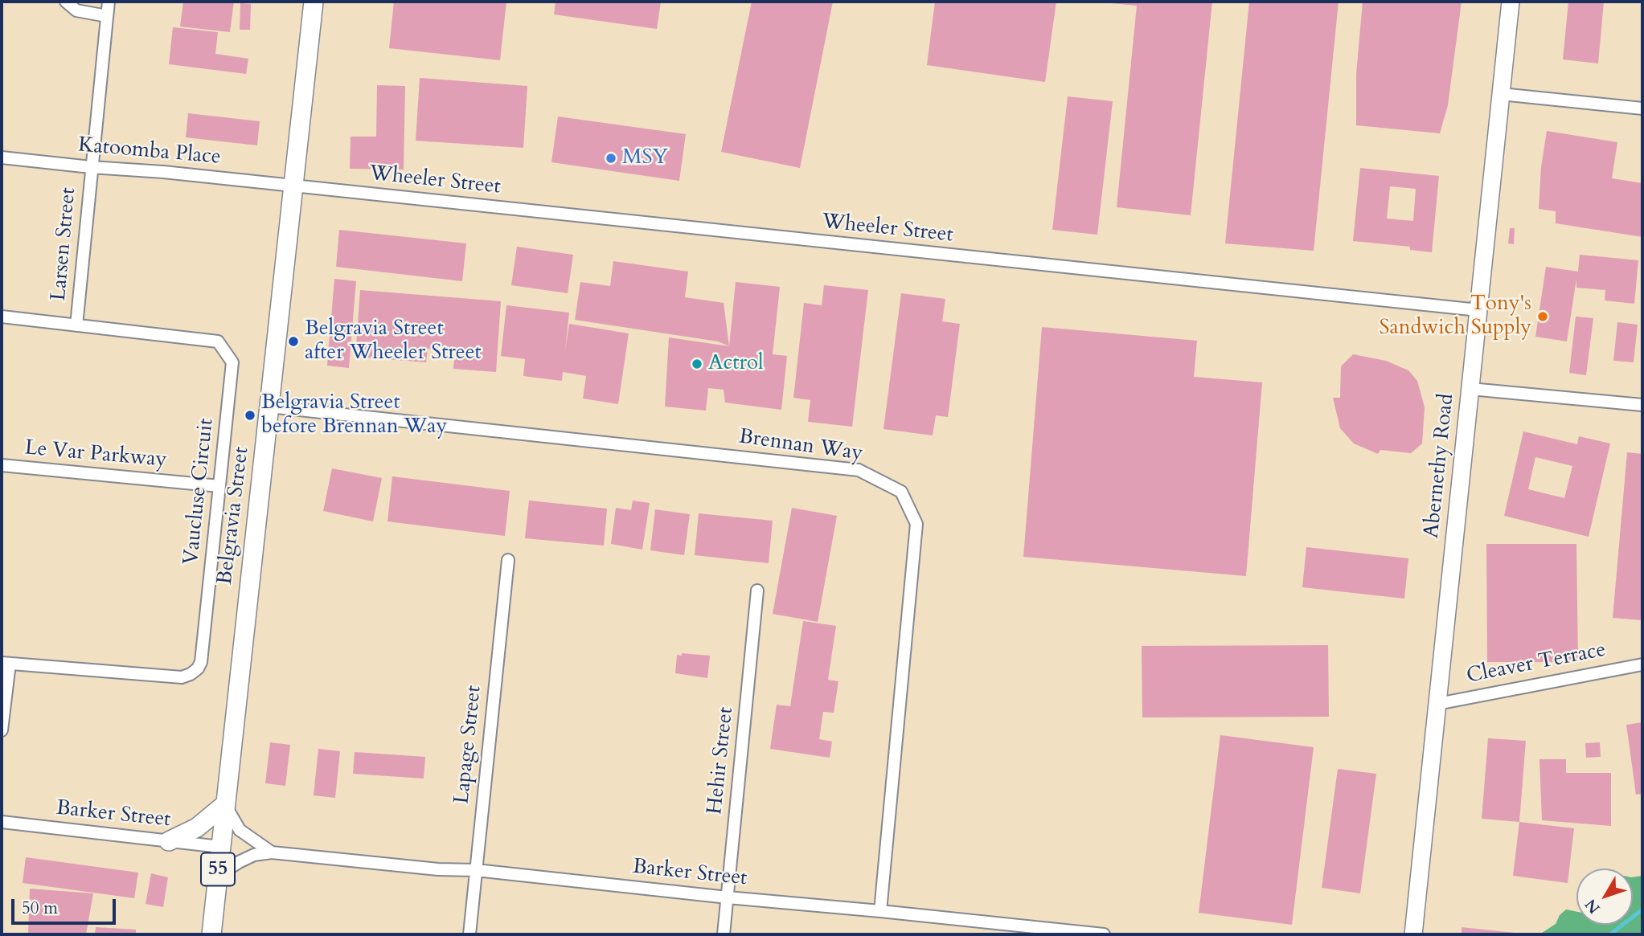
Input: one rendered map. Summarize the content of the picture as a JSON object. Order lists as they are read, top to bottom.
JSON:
{
  "streets": {
    "main road": ["Belgravia Street", "55"],
    "street": [
      "Katoomba Place",
      "Wheeler Street",
      "Larsen Street",
      "Brennan Way",
      "Le Var Parkway",
      "Abernethy Road",
      "Vaucluse Circuit",
      "Cleaver Terrace",
      "Lapage Street",
      "Hehir Street",
      "Barker Street"
    ]
  },
  "crossings": [
    ["Katoomba Place", "Wheeler Street"],
    ["Katoomba Place", "Larsen Street"],
    ["Katoomba Place", "Belgravia Street"],
    ["Wheeler Street", "Abernethy Road"],
    ["Wheeler Street", "Belgravia Street"],
    ["Larsen Street", "Vaucluse Circuit"],
    ["Brennan Way", "Belgravia Street"],
    ["Brennan Way", "Barker Street"],
    ["Le Var Parkway", "Vaucluse Circuit"],
    ["Abernethy Road", "Cleaver Terrace"],
    ["Belgravia Street", "Barker Street"],
    ["Lapage Street", "Barker Street"],
    ["Hehir Street", "Barker Street"]
  ],
  "places": [
    "MSY",
    "Tony's Sandwich Supply",
    "Belgravia Street after Wheeler Street",
    "Actrol",
    "Belgravia Street before Brennan Way"
  ],
  "scale_bar": "50 m",
  "north": "bottom left"
}
